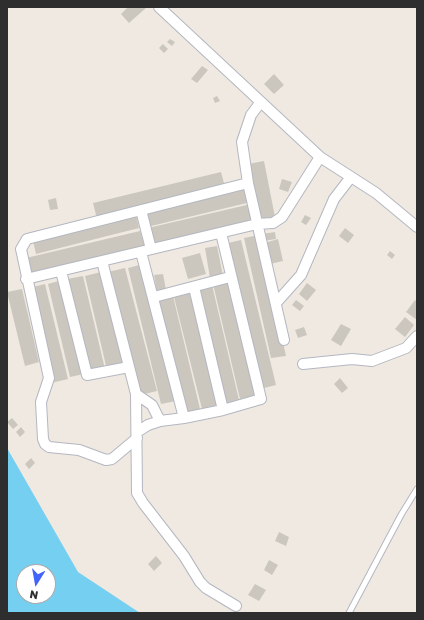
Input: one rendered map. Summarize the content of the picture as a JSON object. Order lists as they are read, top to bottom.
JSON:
{
  "north": "bottom"
}
